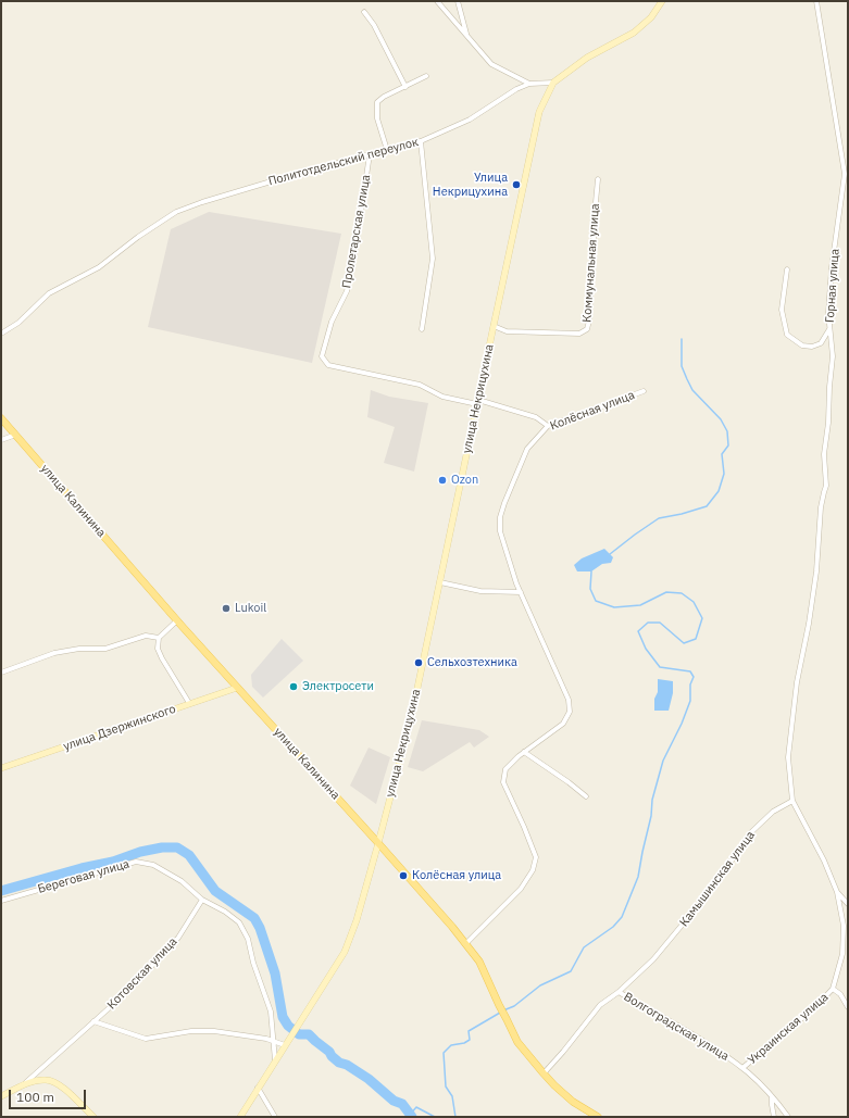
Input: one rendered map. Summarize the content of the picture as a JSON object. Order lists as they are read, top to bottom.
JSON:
{
  "streets": {
    "main road": ["улица Калинина"],
    "street": [
      "Политотдельский переулок",
      "Пролетарская улица",
      "Коммунальная улица",
      "Горная улица",
      "улица Некрицухина",
      "Колёсная улица",
      "улица Дзержинского",
      "Береговая улица",
      "Камышинская улица",
      "Котовская улица",
      "Волгоградская улица",
      "Украинская улица"
    ]
  },
  "crossings": [
    ["Политотдельский переулок", "Пролетарская улица"],
    ["Политотдельский переулок", "улица Некрицухина"],
    ["Пролетарская улица", "улица Некрицухина"],
    ["Коммунальная улица", "улица Некрицухина"],
    ["Горная улица", "Камышинская улица"],
    ["Горная улица", "Украинская улица"],
    ["улица Некрицухина", "улица Калинина"],
    ["улица Некрицухина", "Береговая улица"],
    ["улица Некрицухина", "Котовская улица"],
    ["Колёсная улица", "улица Калинина"],
    ["улица Калинина", "улица Дзержинского"],
    ["улица Калинина", "Камышинская улица"],
    ["Береговая улица", "Котовская улица"],
    ["Камышинская улица", "Волгоградская улица"],
    ["Камышинская улица", "Украинская улица"],
    ["Волгоградская улица", "Украинская улица"]
  ],
  "places": [
    "Улица Некрицухина",
    "Ozon",
    "Lukoil",
    "Сельхозтехника",
    "Электросети",
    "Колёсная улица"
  ],
  "scale_bar": "100 m"
}
